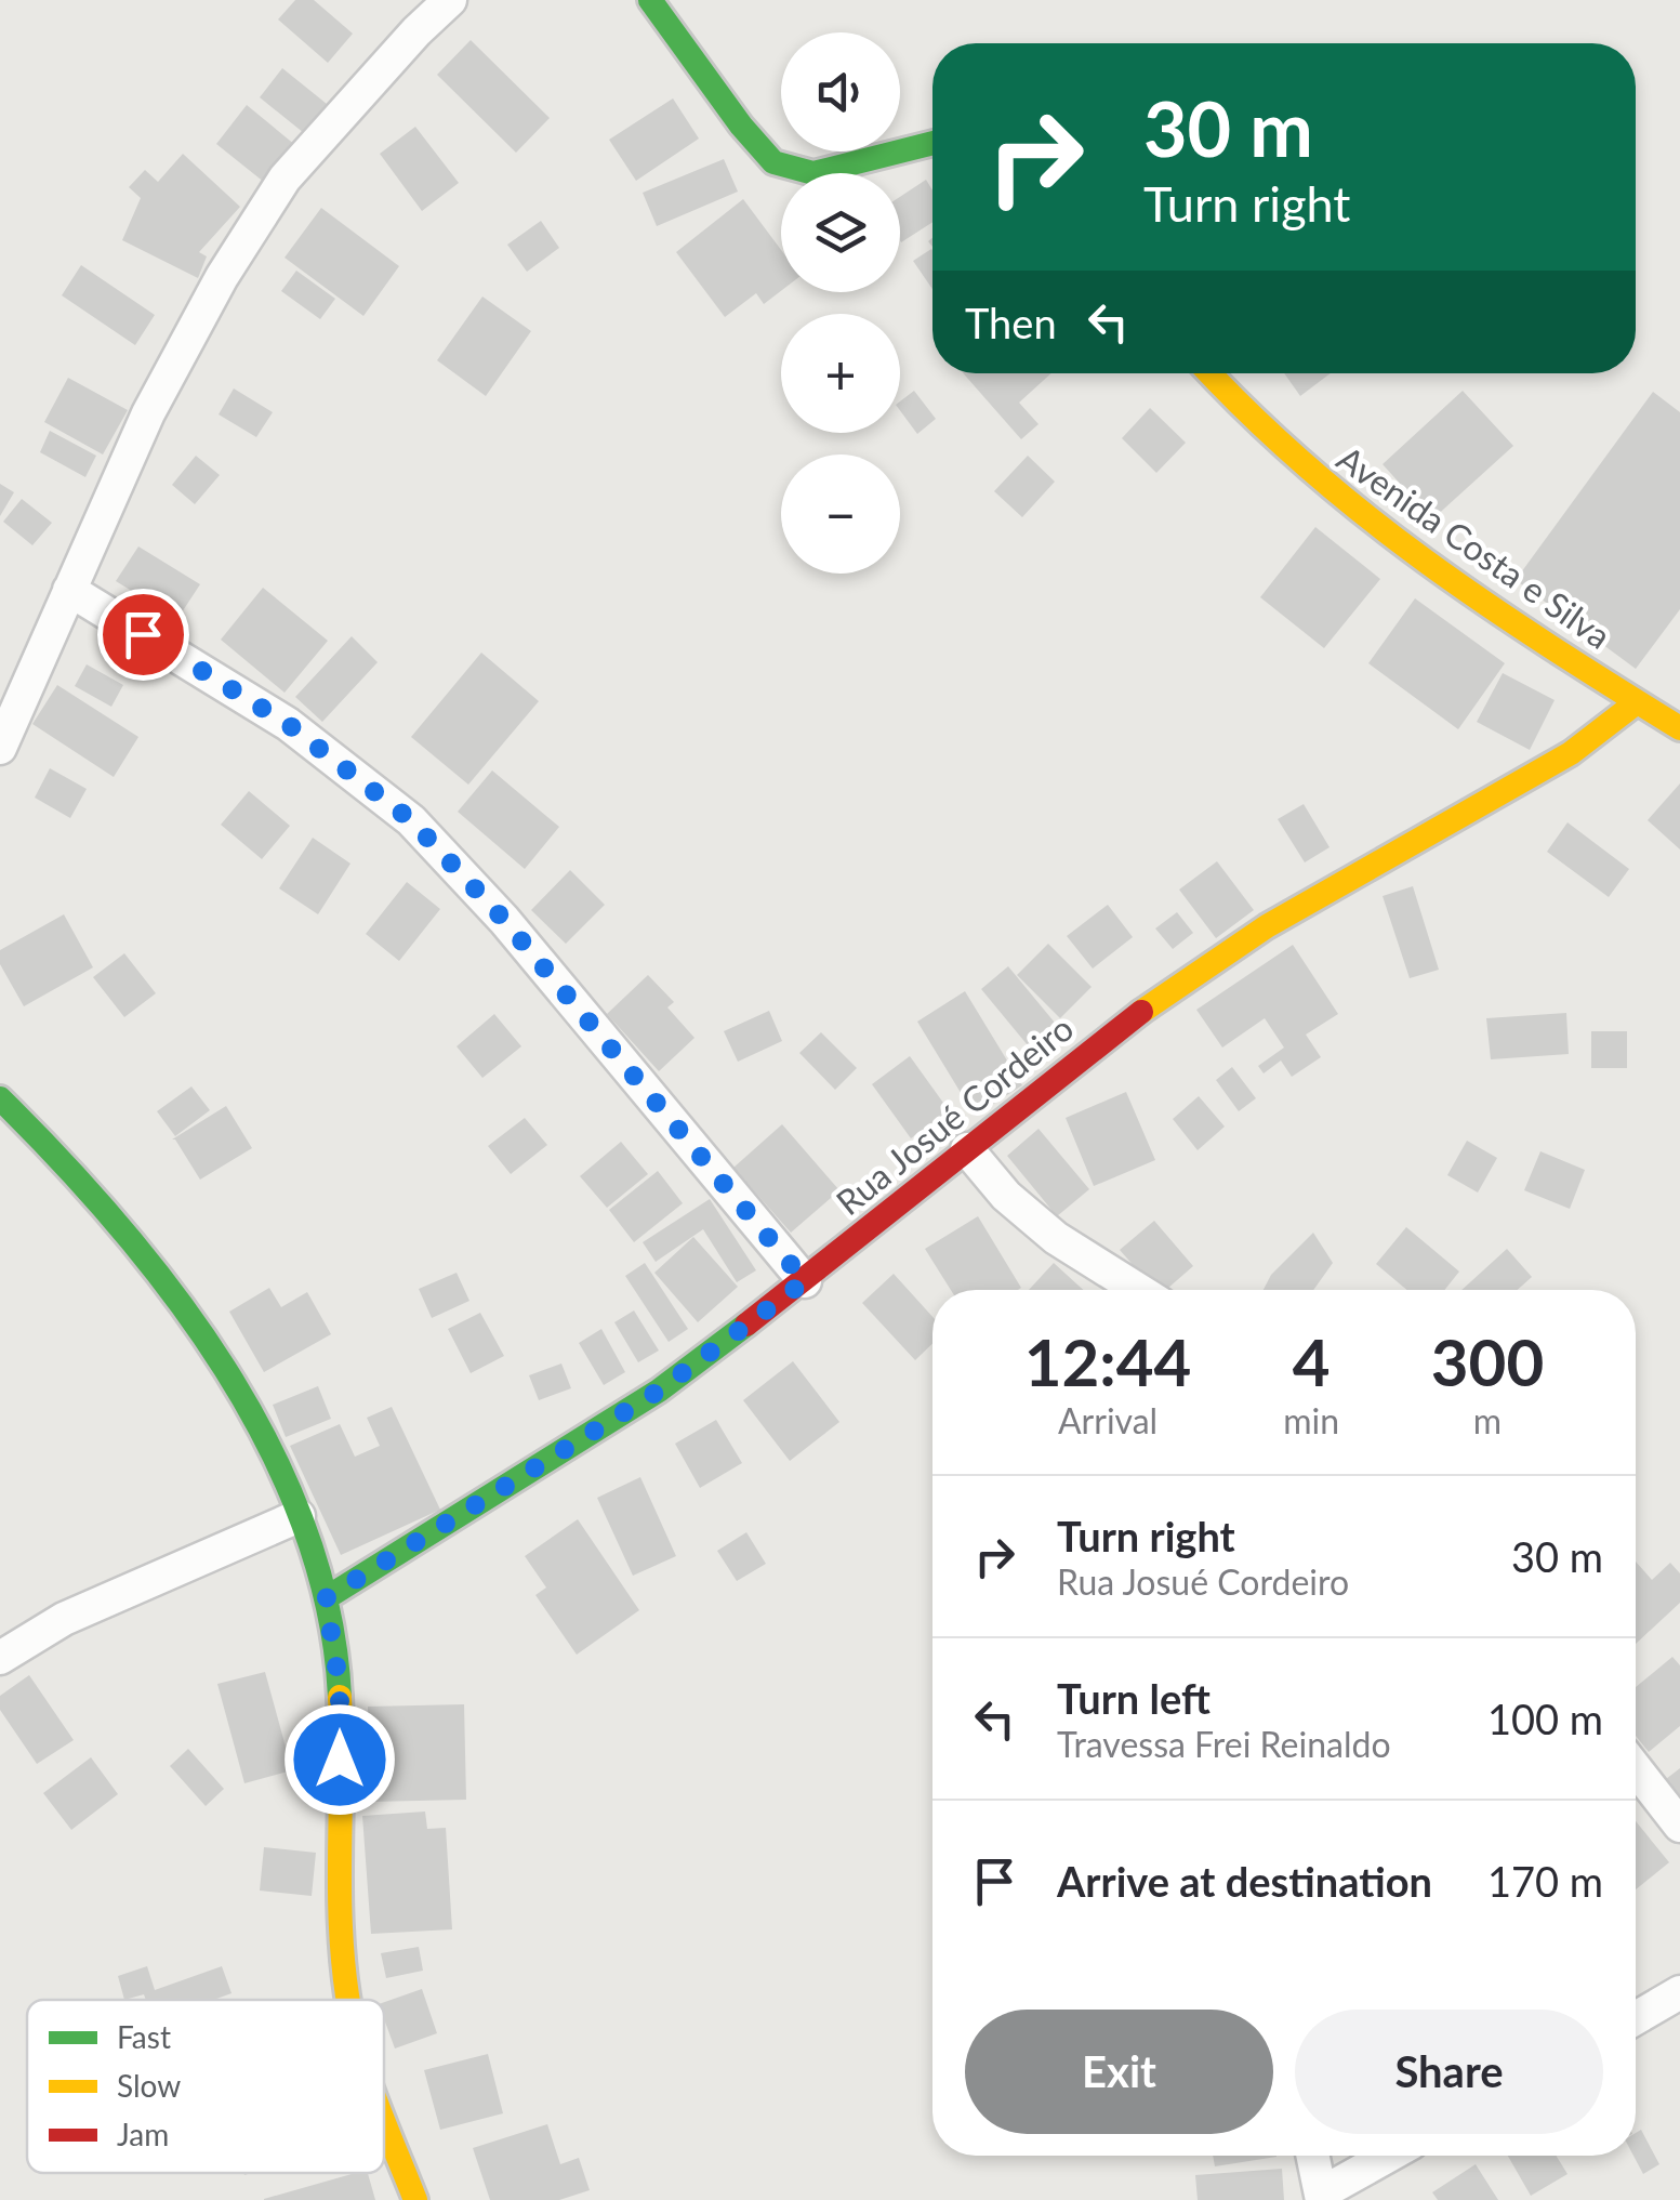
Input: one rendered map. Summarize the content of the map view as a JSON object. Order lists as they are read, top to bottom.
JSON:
{
  "streets": {
    "street": ["Avenida Costa e Silva", "Rua Josué Cordeiro"]
  },
  "crossings": [
    ["Avenida Costa e Silva", "Rua Josué Cordeiro"]
  ],
  "legend": ["Fast", "Slow", "Jam"],
  "page": {
    "map_buttons": ["+", "−"],
    "turn": ["30 m", "Turn right"],
    "then": "Then",
    "eta": [
      "12:44",
      "Arrival",
      "4",
      "min",
      "300",
      "m"
    ],
    "list": [
      {
        "name": "Turn right",
        "note": "Rua Josué Cordeiro",
        "value": "30 m"
      },
      {
        "name": "Turn left",
        "note": "Travessa Frei Reinaldo",
        "value": "100 m"
      },
      {
        "name": "Arrive at destination",
        "value": "170 m"
      }
    ],
    "buttons": ["Exit", "Share"]
  }
}
